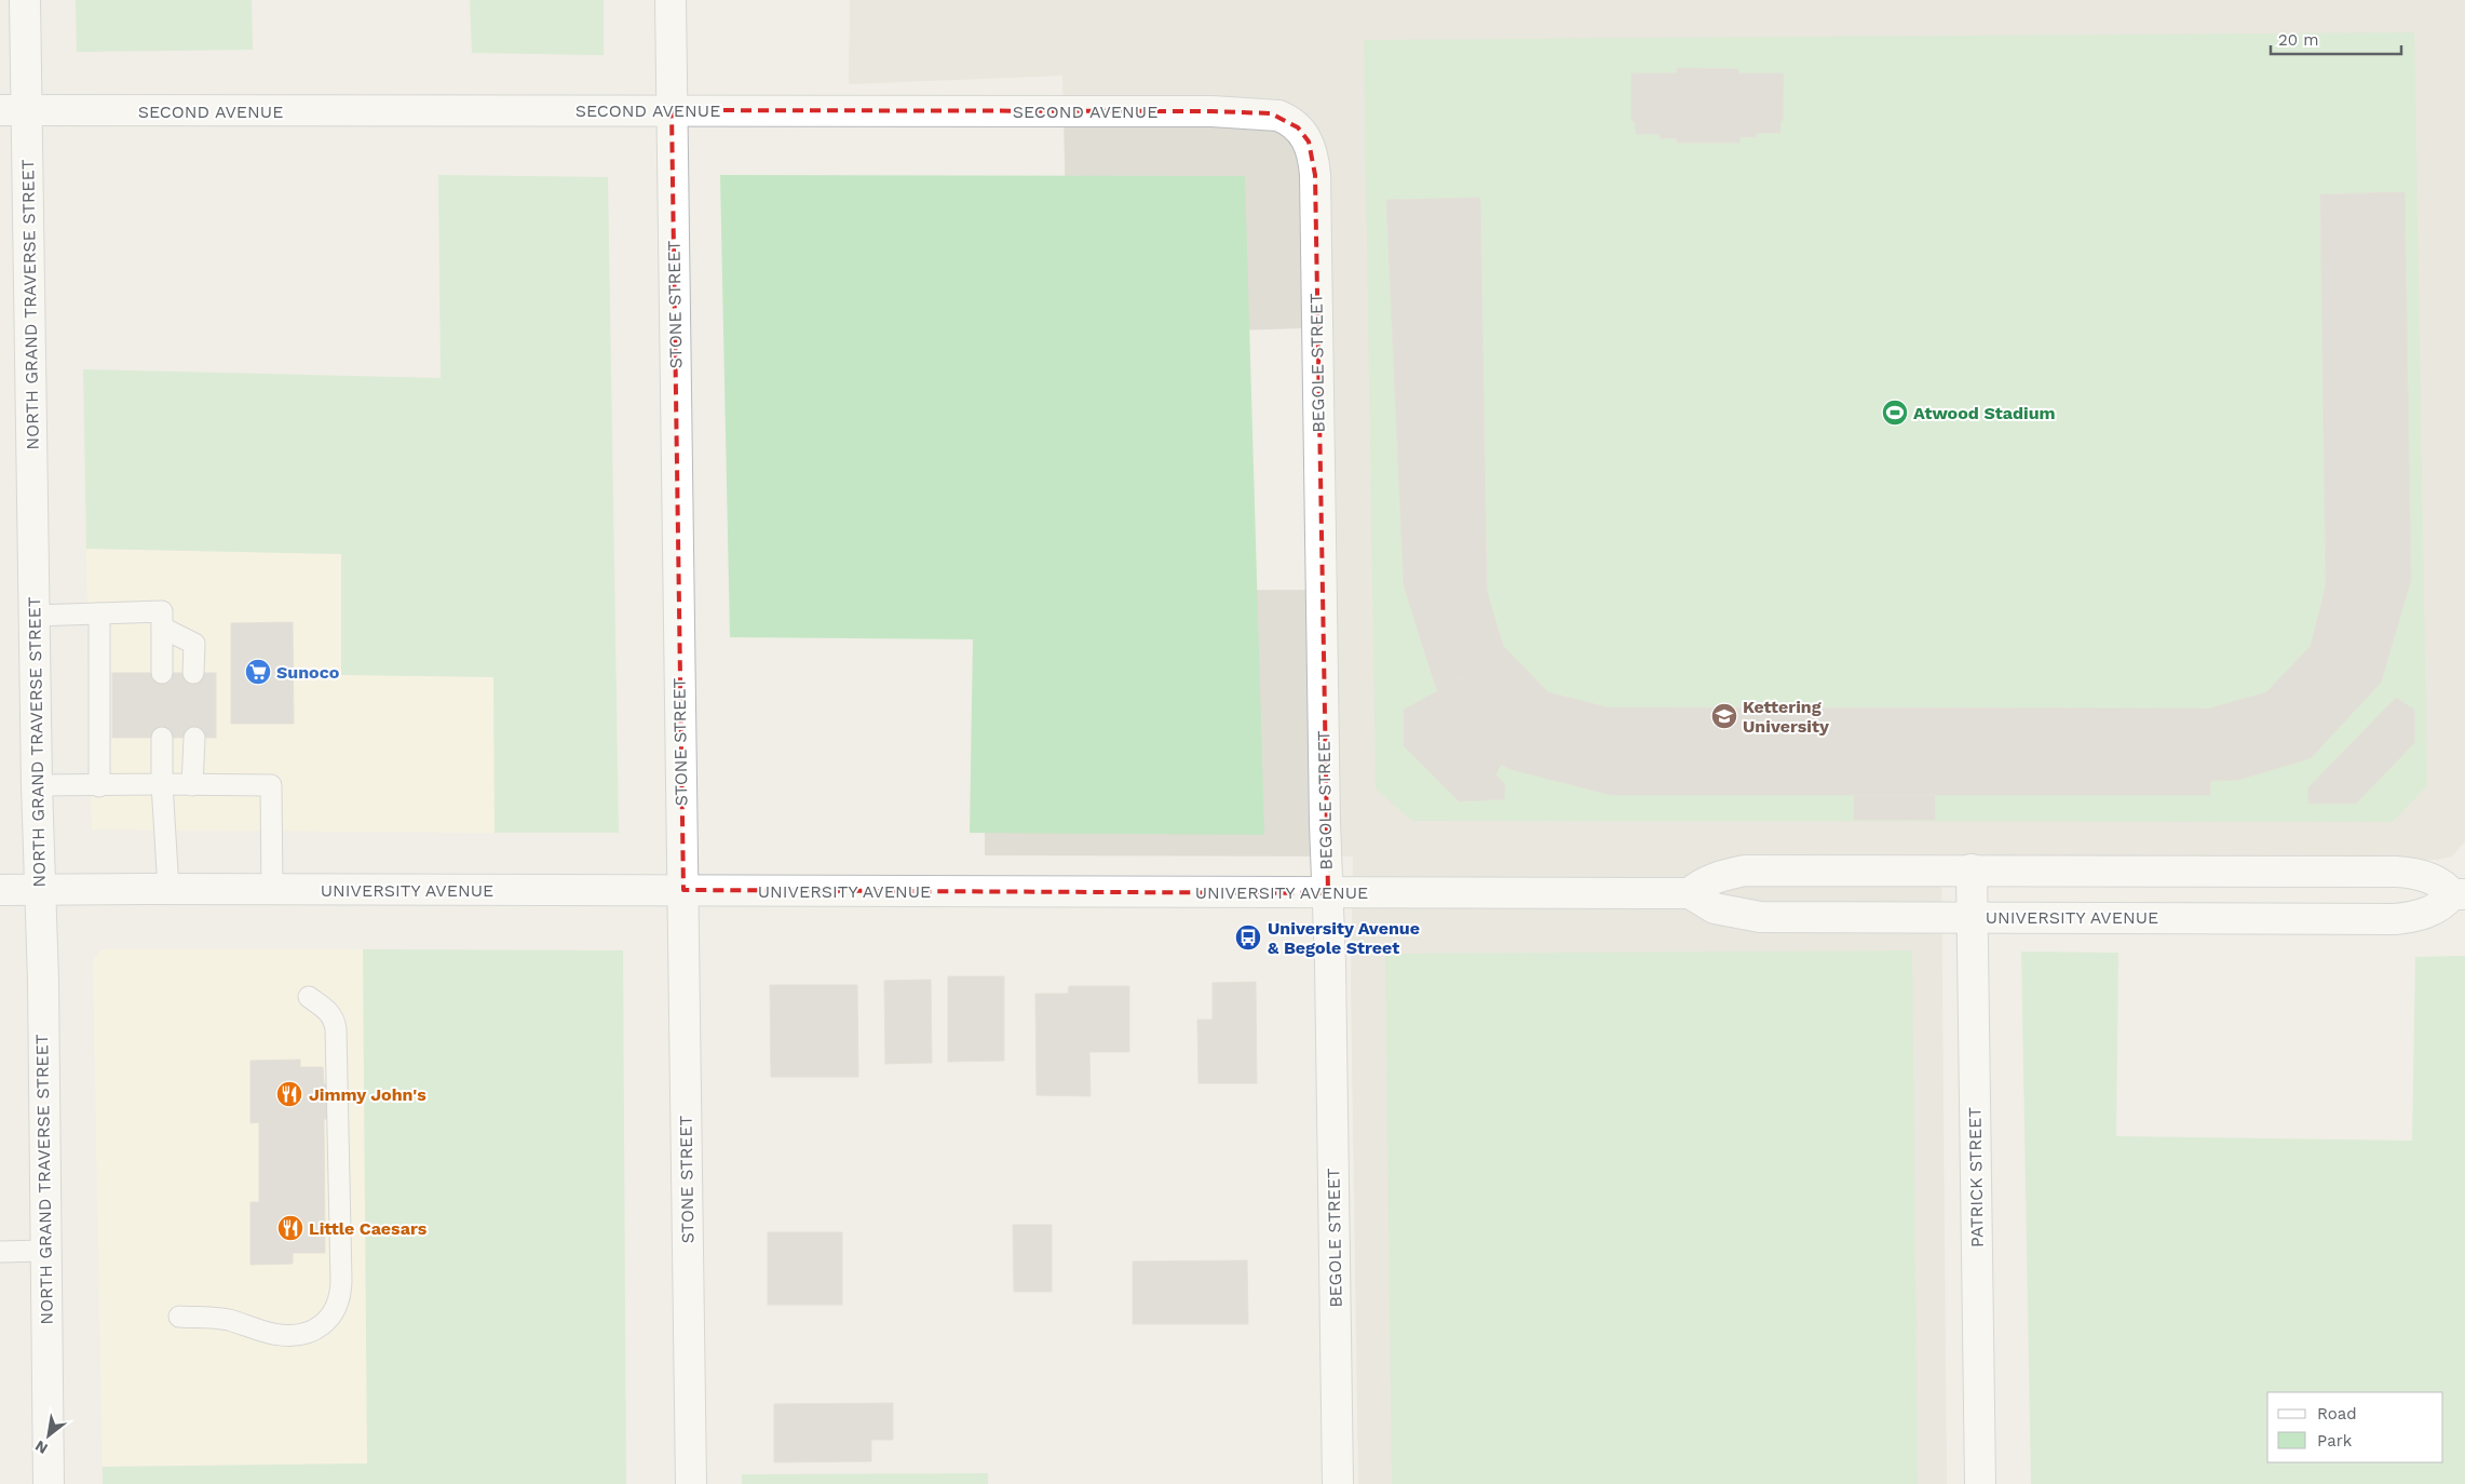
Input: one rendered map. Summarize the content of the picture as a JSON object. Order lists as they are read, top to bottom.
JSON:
{
  "streets": {
    "street": [
      "SECOND AVENUE",
      "NORTH GRAND TRAVERSE STREET",
      "STONE STREET",
      "BEGOLE STREET",
      "UNIVERSITY AVENUE",
      "PATRICK STREET"
    ]
  },
  "crossings": [
    ["SECOND AVENUE", "NORTH GRAND TRAVERSE STREET"],
    ["SECOND AVENUE", "STONE STREET"],
    ["SECOND AVENUE", "BEGOLE STREET"],
    ["NORTH GRAND TRAVERSE STREET", "UNIVERSITY AVENUE"],
    ["STONE STREET", "UNIVERSITY AVENUE"],
    ["BEGOLE STREET", "UNIVERSITY AVENUE"],
    ["UNIVERSITY AVENUE", "PATRICK STREET"]
  ],
  "places": {
    "sports": ["Atwood Stadium"],
    "supermarket": ["Sunoco"],
    "school or university": ["Kettering University"],
    "bus stop": ["University Avenue & Begole Street"],
    "restaurant": ["Jimmy John's", "Little Caesars"]
  },
  "legend": ["Road", "Park"],
  "scale_bar": "20 m",
  "north": "bottom left"
}
